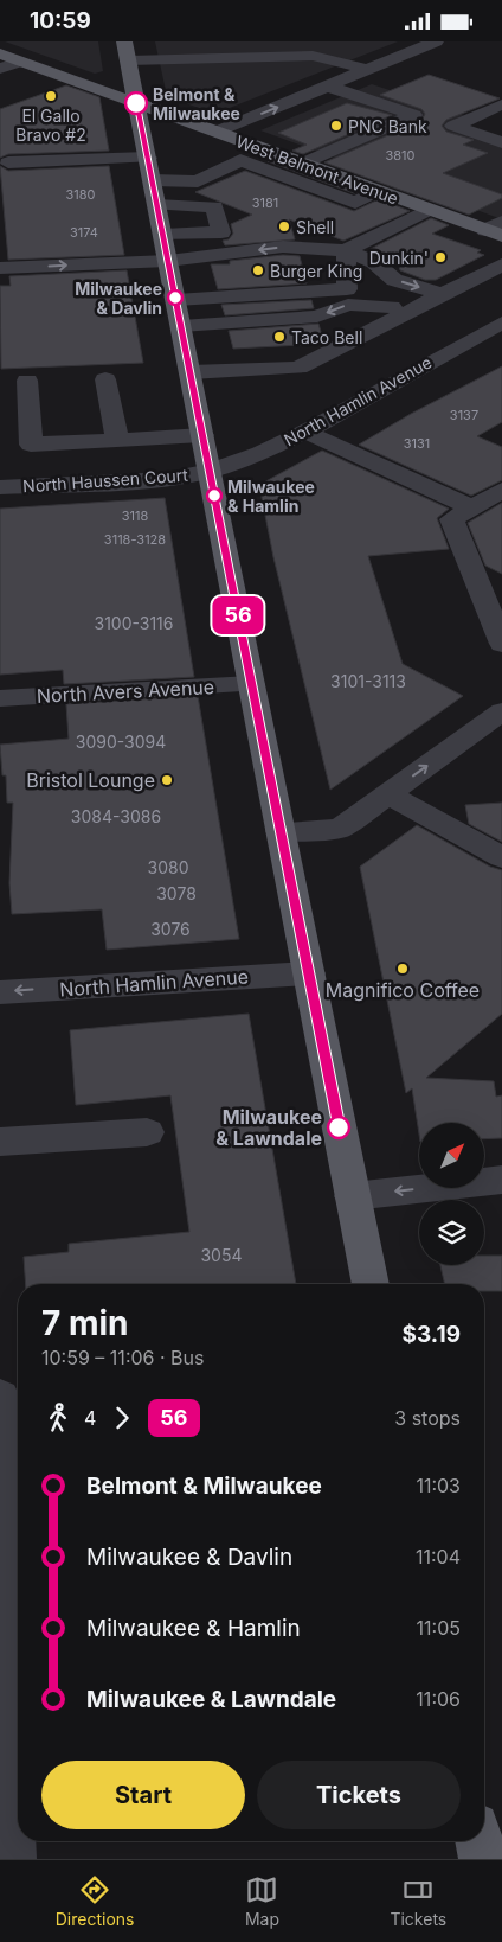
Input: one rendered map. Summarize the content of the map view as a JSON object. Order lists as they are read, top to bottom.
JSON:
{
  "streets": {
    "main road": ["West Belmont Avenue"],
    "street": ["North Hamlin Avenue", "North Haussen Court", "North Avers Avenue"]
  },
  "crossings": [
    ["North Hamlin Avenue", "North Haussen Court"]
  ],
  "places": [
    "El Gallo Bravo #2",
    "Belmont & Milwaukee",
    "PNC Bank",
    "Shell",
    "Dunkin'",
    "Burger King",
    "Milwaukee & Davlin",
    "Taco Bell",
    "Milwaukee & Hamlin",
    "Bristol Lounge",
    "Magnifico Coffee",
    "Milwaukee & Lawndale"
  ],
  "lines": ["bus line 56"],
  "house_numbers": [
    "3810",
    "3180",
    "3181",
    "3174",
    "3137",
    "3131",
    "3118",
    "3118-3128",
    "3100-3116",
    "3101-3113",
    "3090-3094",
    "3084-3086",
    "3080",
    "3078",
    "3076",
    "3054"
  ],
  "north": "top right",
  "page": {
    "status": "10:59",
    "on_map": "56",
    "heading": ["7 min", "10:59 – 11:06 · Bus", "$3.19"],
    "legs": ["4", "56", "3 stops"],
    "list": [
      {
        "name": "Belmont & Milwaukee",
        "value": "11:03"
      },
      {
        "name": "Milwaukee & Davlin",
        "value": "11:04"
      },
      {
        "name": "Milwaukee & Hamlin",
        "value": "11:05"
      },
      {
        "name": "Milwaukee & Lawndale",
        "value": "11:06"
      }
    ],
    "buttons": ["Start", "Tickets"],
    "tabs": ["Directions", "Map", "Tickets"]
  }
}
